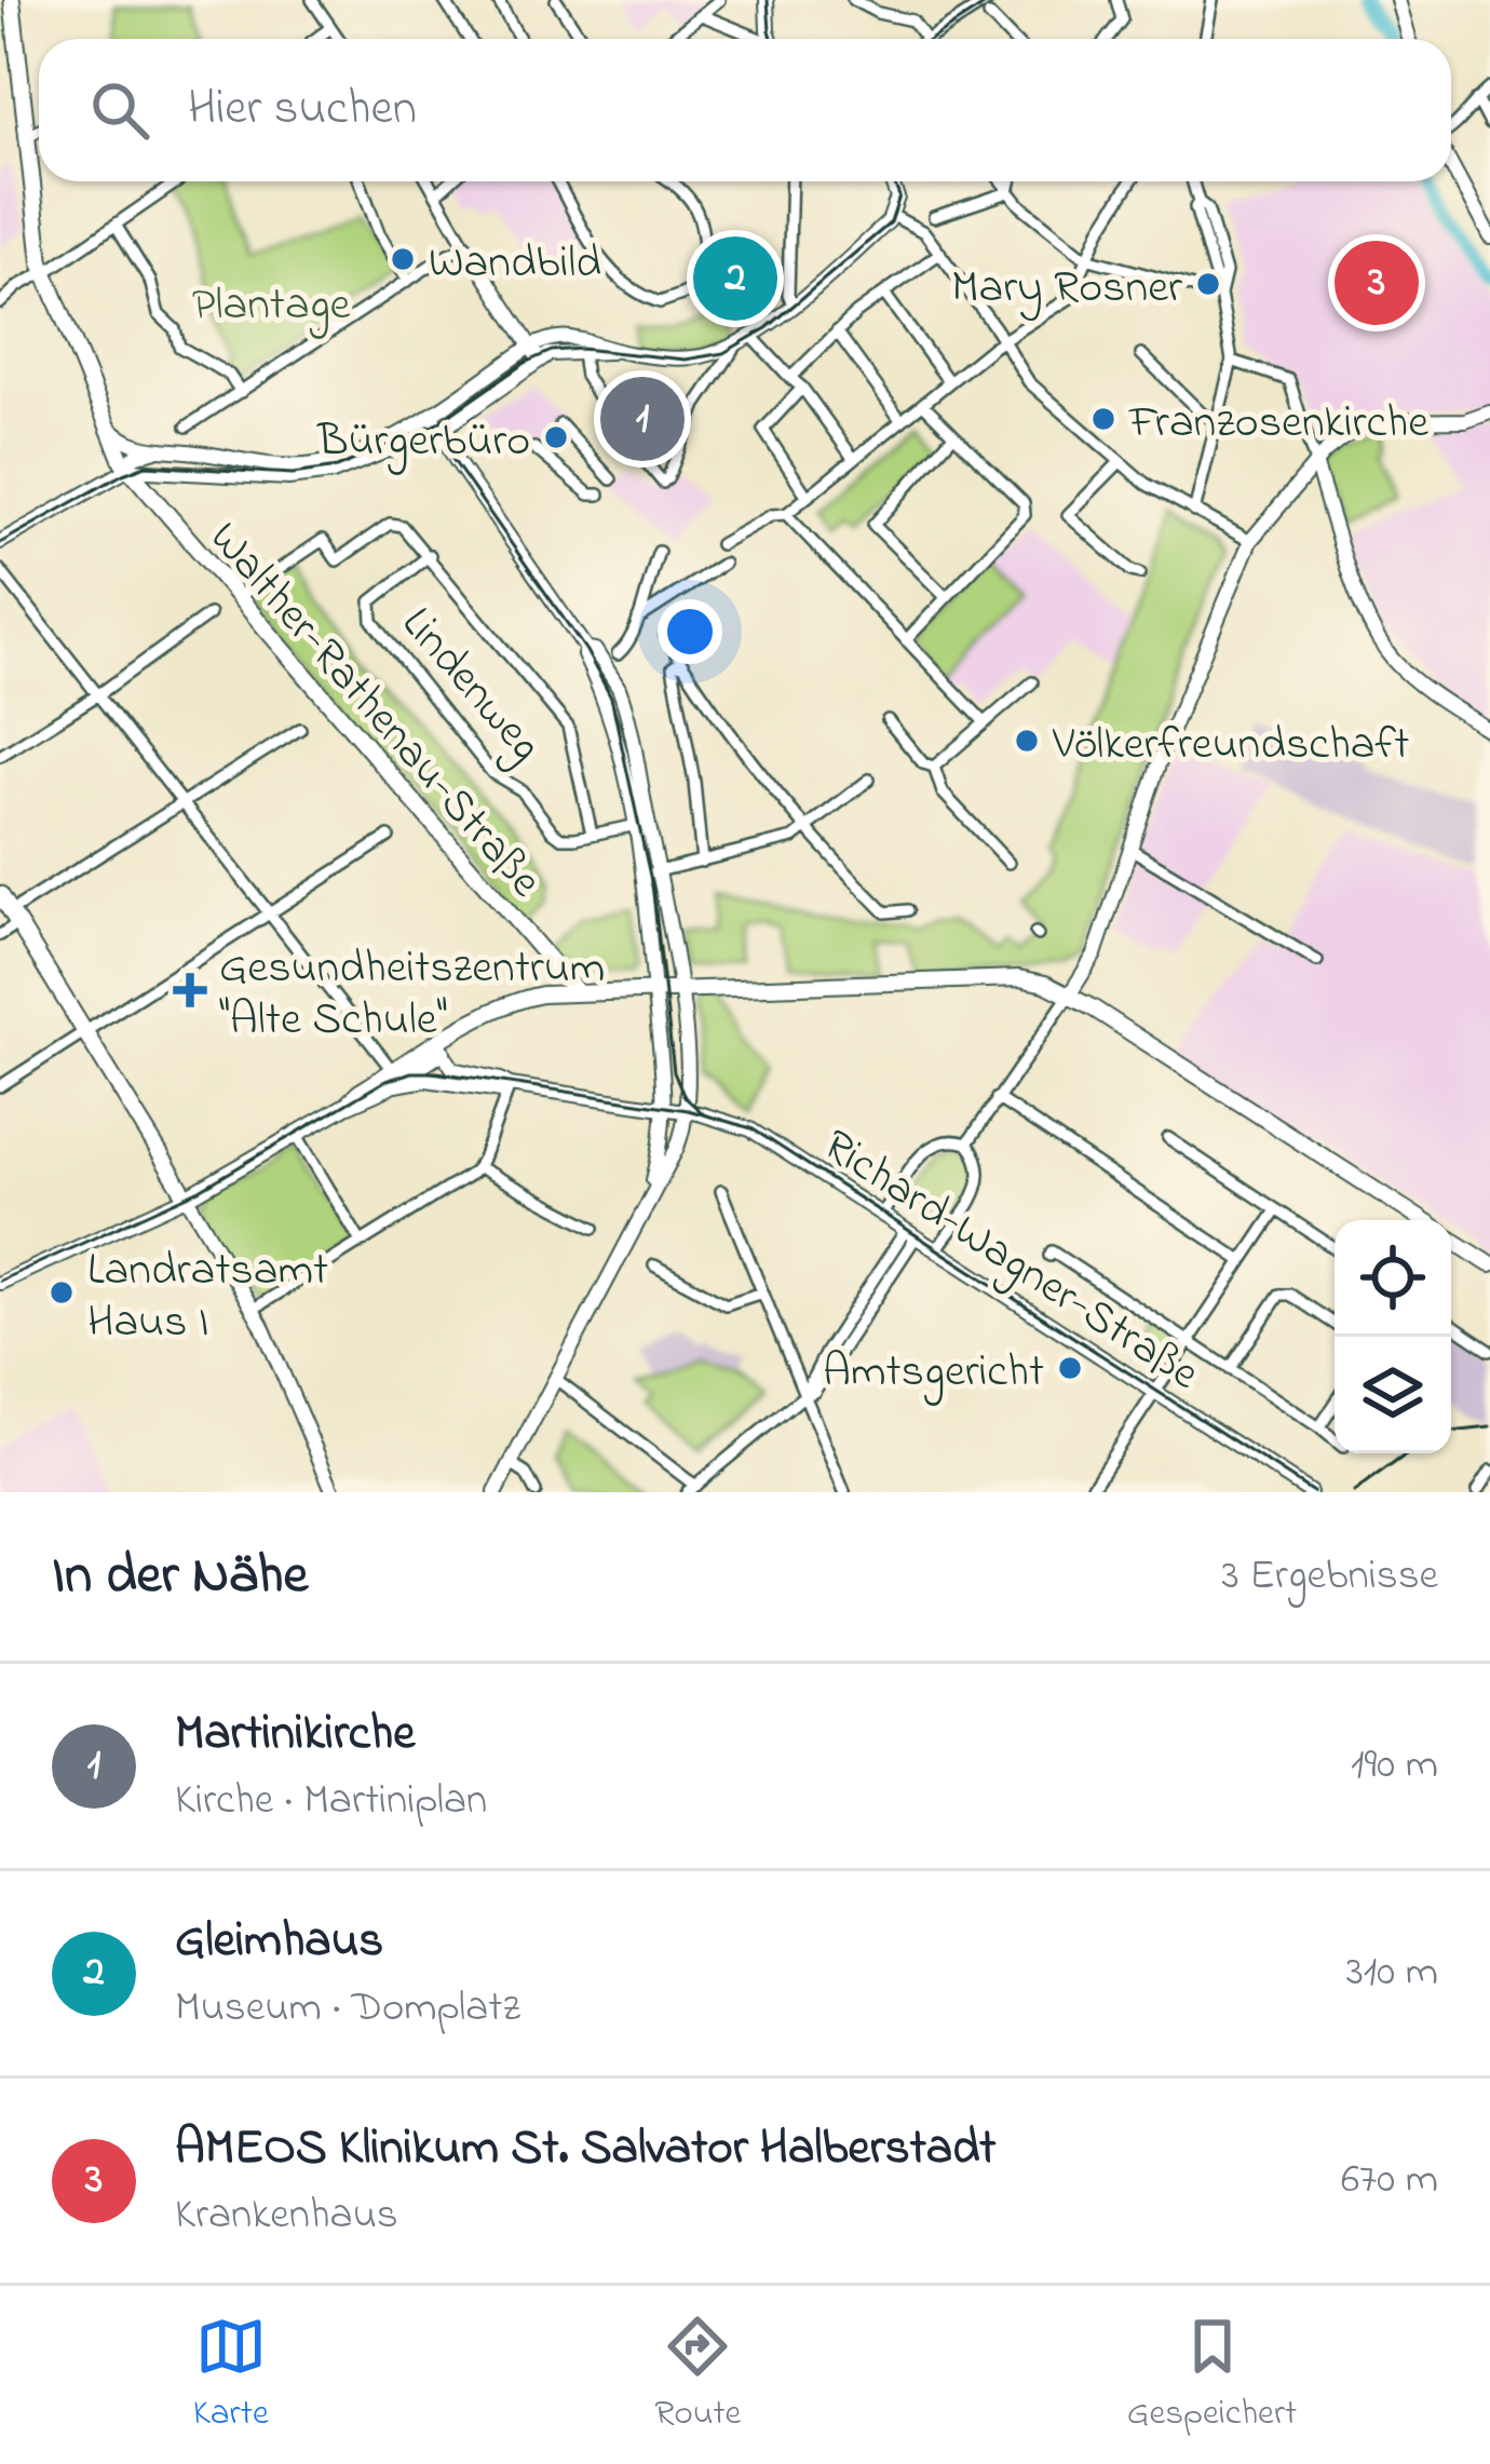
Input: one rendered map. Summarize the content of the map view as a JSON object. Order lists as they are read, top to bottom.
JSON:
{
  "streets": {
    "main road": ["Walther-Rathenau-Straße"],
    "street": ["Lindenweg", "Richard-Wagner-Straße"]
  },
  "crossings": [
    ["Lindenweg", "Walther-Rathenau-Straße"]
  ],
  "parks": ["Plantage"],
  "places": {
    "other": [
      "Wandbild",
      "Mary Rosner",
      "Franzosenkirche",
      "Bürgerbüro",
      "Völkerfreundschaft",
      "Landratsamt Haus I",
      "Amtsgericht"
    ],
    "health": ["Gesundheitszentrum \"Alte Schule\""]
  },
  "page": {
    "search": "Hier suchen",
    "pins": ["2", "3", "1"],
    "heading": ["In der Nähe", "3 Ergebnisse"],
    "list": [
      {
        "mark": "1",
        "name": "Martinikirche",
        "note": "Kirche · Martiniplan",
        "value": "190 m"
      },
      {
        "mark": "2",
        "name": "Gleimhaus",
        "note": "Museum · Domplatz",
        "value": "310 m"
      },
      {
        "mark": "3",
        "name": "AMEOS Klinikum St. Salvator Halberstadt",
        "note": "Krankenhaus",
        "value": "670 m"
      }
    ],
    "nav": ["Karte", "Route", "Gespeichert"]
  }
}
